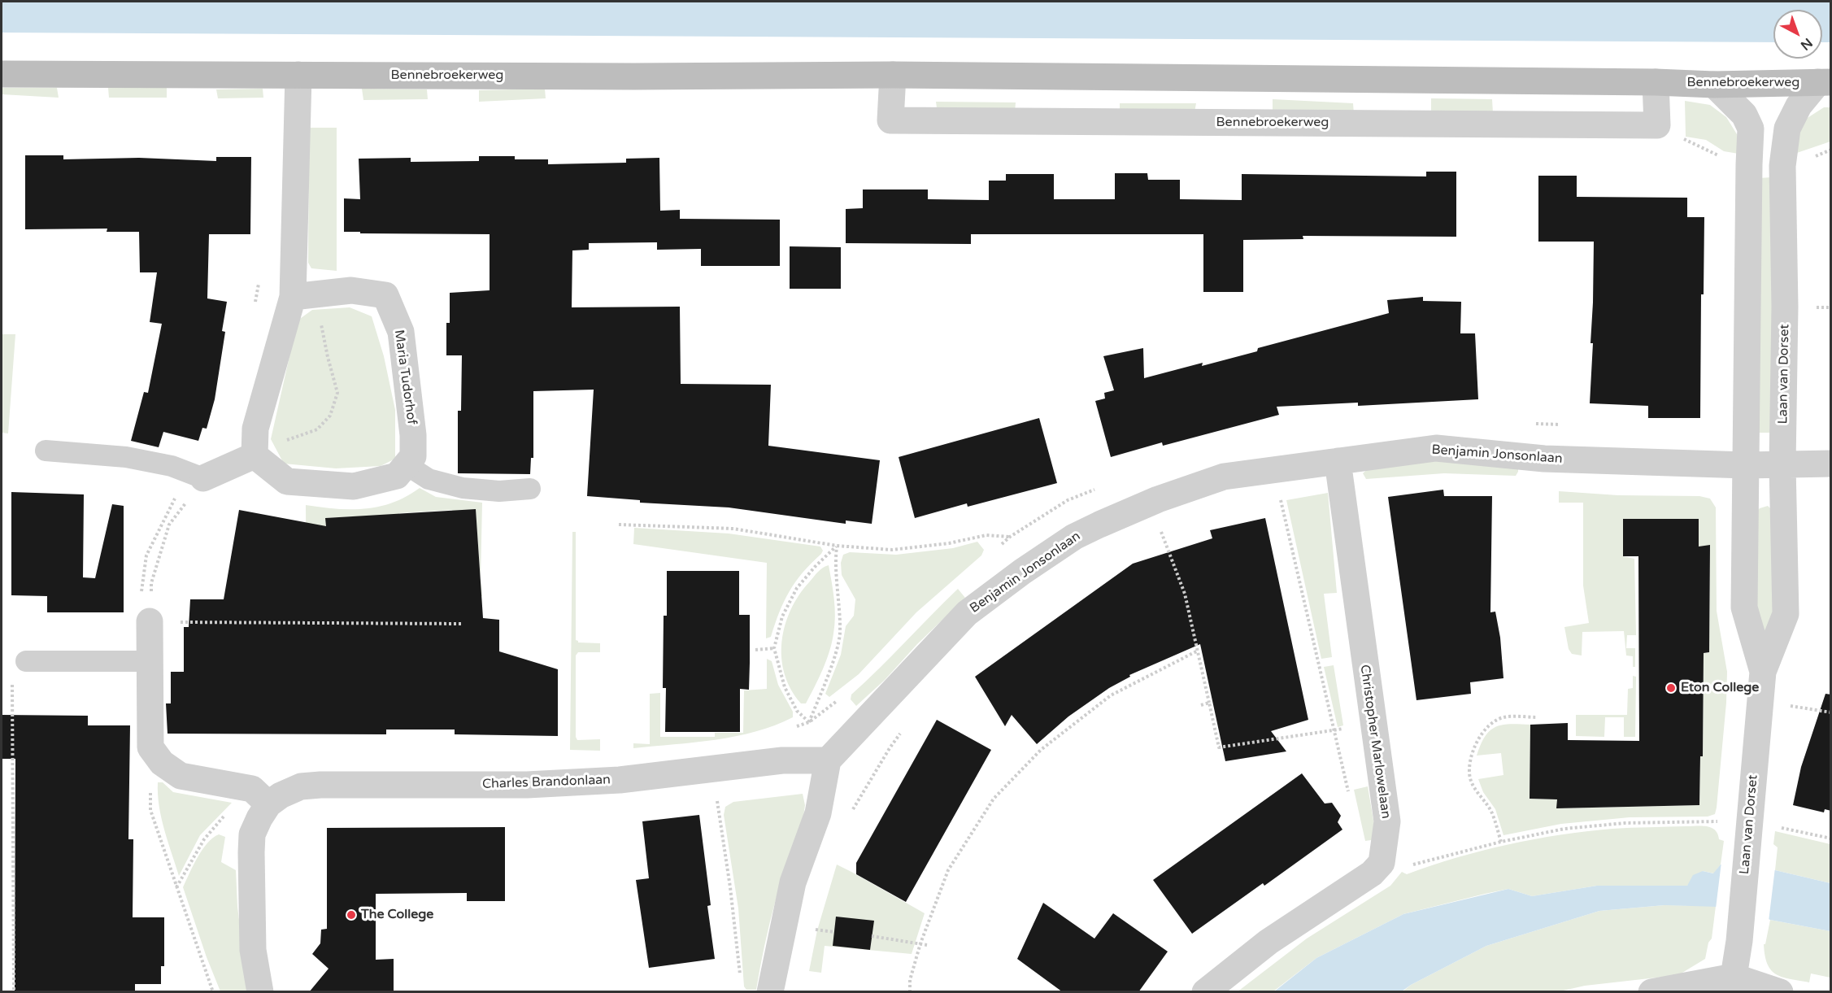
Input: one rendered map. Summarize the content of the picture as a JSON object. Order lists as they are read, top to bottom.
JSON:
{
  "streets": {
    "street": [
      "Bennebroekerweg",
      "Laan van Dorset",
      "Maria Tudorhof",
      "Benjamin Jonsonlaan",
      "Christopher Marlowelaan",
      "Charles Brandonlaan"
    ]
  },
  "crossings": [
    ["Bennebroekerweg", "Laan van Dorset"],
    ["Laan van Dorset", "Benjamin Jonsonlaan"],
    ["Benjamin Jonsonlaan", "Christopher Marlowelaan"],
    ["Benjamin Jonsonlaan", "Charles Brandonlaan"]
  ],
  "places": ["Eton College", "The College"],
  "north": "bottom right"
}
